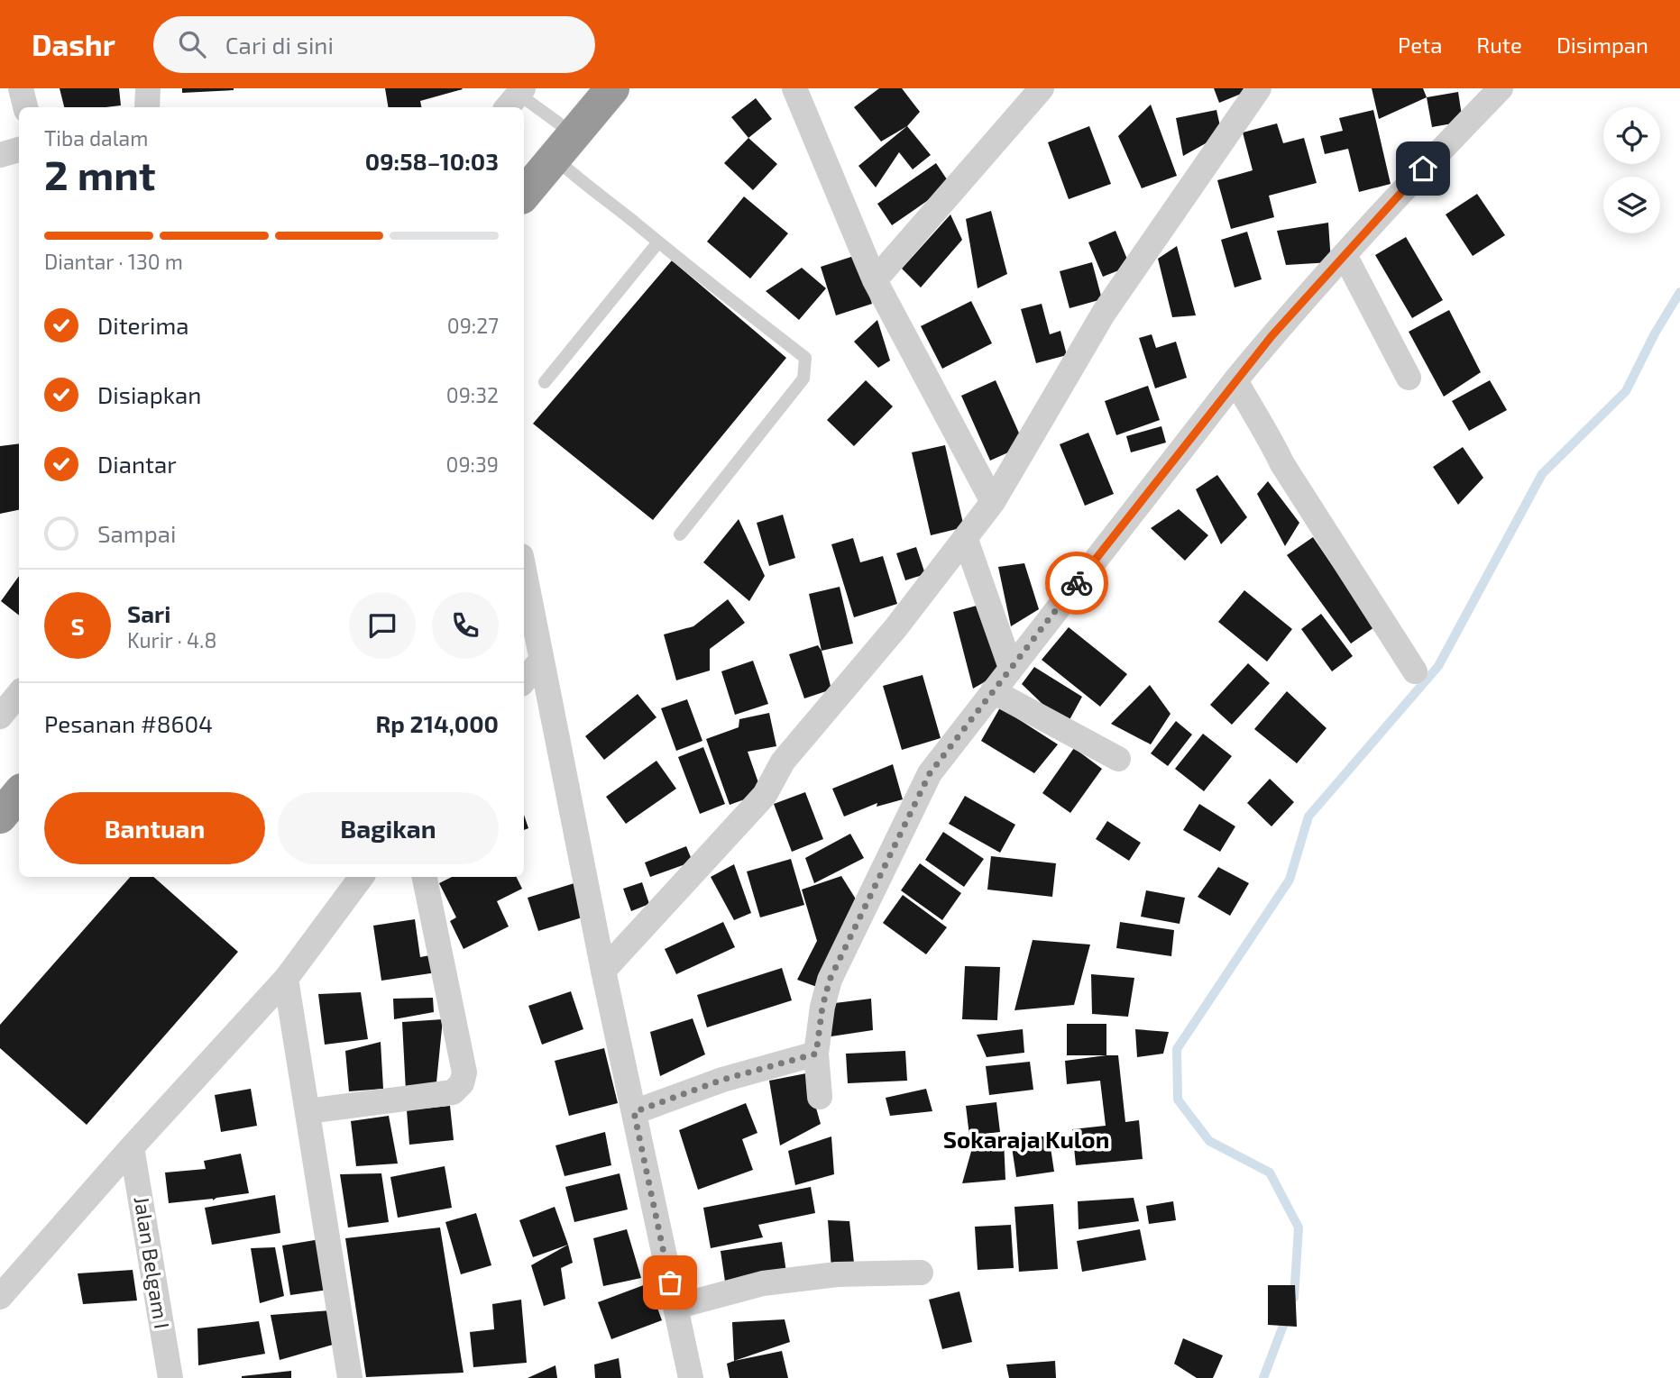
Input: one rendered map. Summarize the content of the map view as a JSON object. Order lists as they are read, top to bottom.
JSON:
{
  "streets": {
    "street": ["Jalan Belgam I"]
  },
  "districts": ["Sokaraja Kulon"],
  "page": {
    "header": "Dashr",
    "search": "Cari di sini",
    "nav": ["Peta", "Rute", "Disimpan"],
    "heading": ["2 mnt", "Tiba dalam", "09:58–10:03"],
    "panel": [
      "Sari",
      "Kurir · 4.8",
      "Pesanan #8604",
      "Rp 214,000"
    ],
    "bar": "Diantar · 130 m",
    "list": [
      ["Diterima", "09:27"],
      ["Disiapkan", "09:32"],
      ["Diantar", "09:39"],
      "Sampai"
    ],
    "round": "S",
    "buttons": ["Bantuan", "Bagikan"]
  }
}
